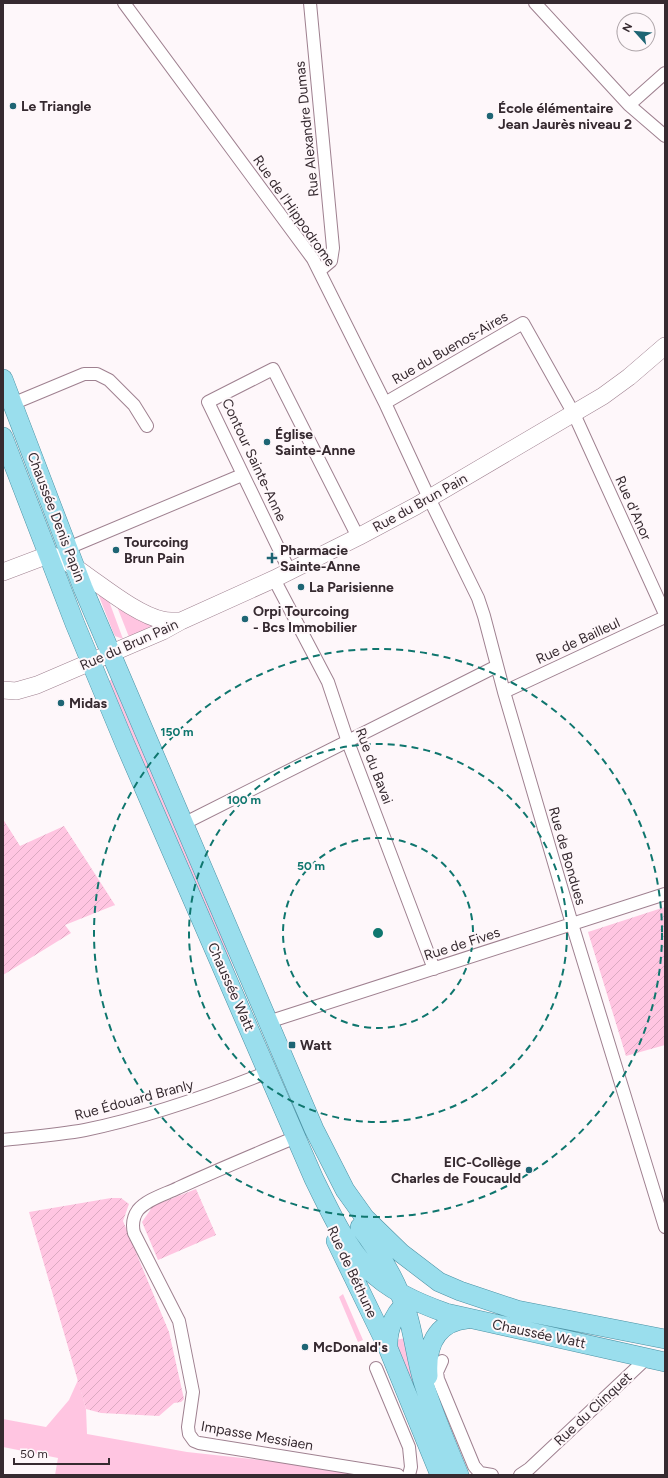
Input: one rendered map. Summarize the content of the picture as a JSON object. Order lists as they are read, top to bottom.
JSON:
{
  "streets": {
    "main road": [
      "Rue du Brun Pain",
      "Chaussée Denis Papin",
      "Chaussée Watt",
      "Rue de Béthune",
      "Rue du Clinquet"
    ],
    "street": [
      "Rue Alexandre Dumas",
      "Rue de l'Hippodrome",
      "Rue du Buenos-Aires",
      "Contour Sainte-Anne",
      "Rue d'Anor",
      "Rue de Bailleul",
      "Rue du Bavai",
      "Rue de Bondues",
      "Rue de Fives",
      "Rue Édouard Branly",
      "Impasse Messiaen"
    ]
  },
  "crossings": [
    ["Rue Alexandre Dumas", "Rue de l'Hippodrome"],
    ["Rue de l'Hippodrome", "Rue du Buenos-Aires"],
    ["Rue de l'Hippodrome", "Rue du Brun Pain"],
    ["Rue de l'Hippodrome", "Rue de Bondues"],
    ["Rue du Buenos-Aires", "Rue du Brun Pain"],
    ["Rue du Buenos-Aires", "Rue d'Anor"],
    ["Contour Sainte-Anne", "Rue du Brun Pain"],
    ["Rue du Brun Pain", "Rue d'Anor"],
    ["Rue du Brun Pain", "Chaussée Denis Papin"],
    ["Rue du Brun Pain", "Rue du Bavai"],
    ["Rue du Brun Pain", "Rue de Bondues"],
    ["Rue du Brun Pain", "Chaussée Watt"],
    ["Chaussée Denis Papin", "Chaussée Watt"],
    ["Rue de Bailleul", "Rue de Bondues"],
    ["Rue du Bavai", "Rue de Fives"],
    ["Rue de Bondues", "Rue de Fives"],
    ["Rue de Fives", "Chaussée Watt"],
    ["Chaussée Watt", "Rue Édouard Branly"],
    ["Chaussée Watt", "Rue de Béthune"],
    ["Chaussée Watt", "Rue du Clinquet"],
    ["Chaussée Watt", "Impasse Messiaen"]
  ],
  "places": {
    "other": [
      "Le Triangle",
      "École élémentaire Jean Jaurès niveau 2",
      "Église Sainte-Anne",
      "Tourcoing Brun Pain",
      "La Parisienne",
      "Orpi Tourcoing - Bcs Immobilier",
      "Midas",
      "EIC-Collège Charles de Foucauld",
      "McDonald's"
    ],
    "health": ["Pharmacie Sainte-Anne"],
    "transit": ["Watt"]
  },
  "scale_bar": "50 m",
  "north": "top left",
  "rings": ["150 m", "100 m", "50 m"]
}
